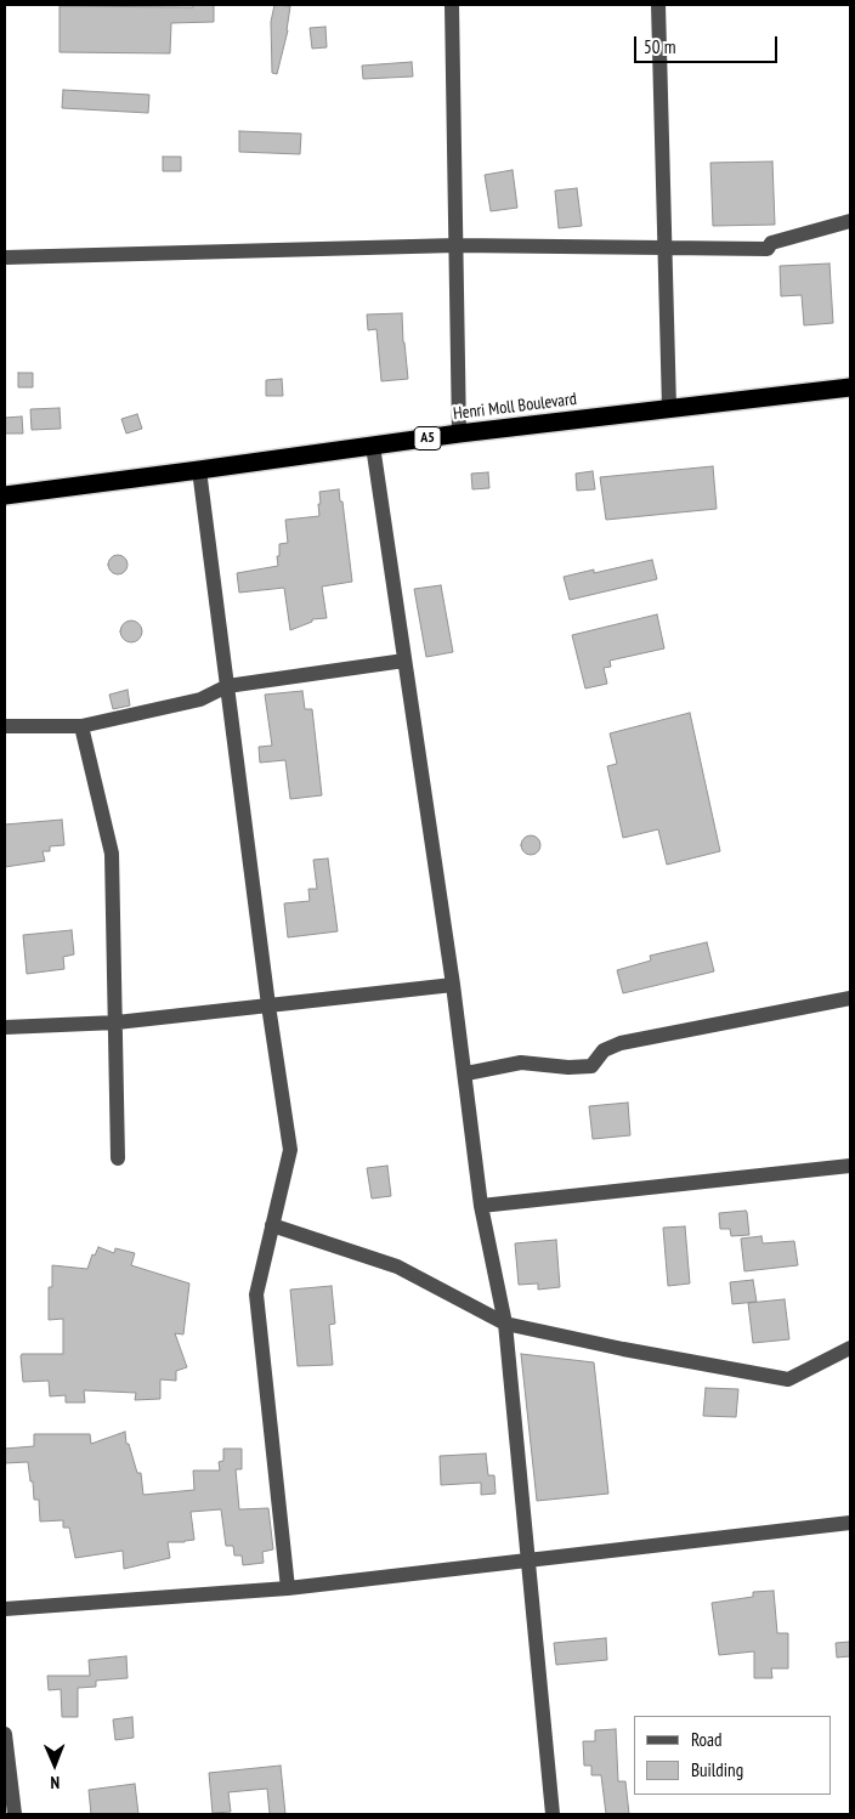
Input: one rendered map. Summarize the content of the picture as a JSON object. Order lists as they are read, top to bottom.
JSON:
{
  "streets": {
    "highway": ["Henri Moll Boulevard", "A5"]
  },
  "legend": ["Road", "Building"],
  "scale_bar": "50 m",
  "north": "bottom"
}
